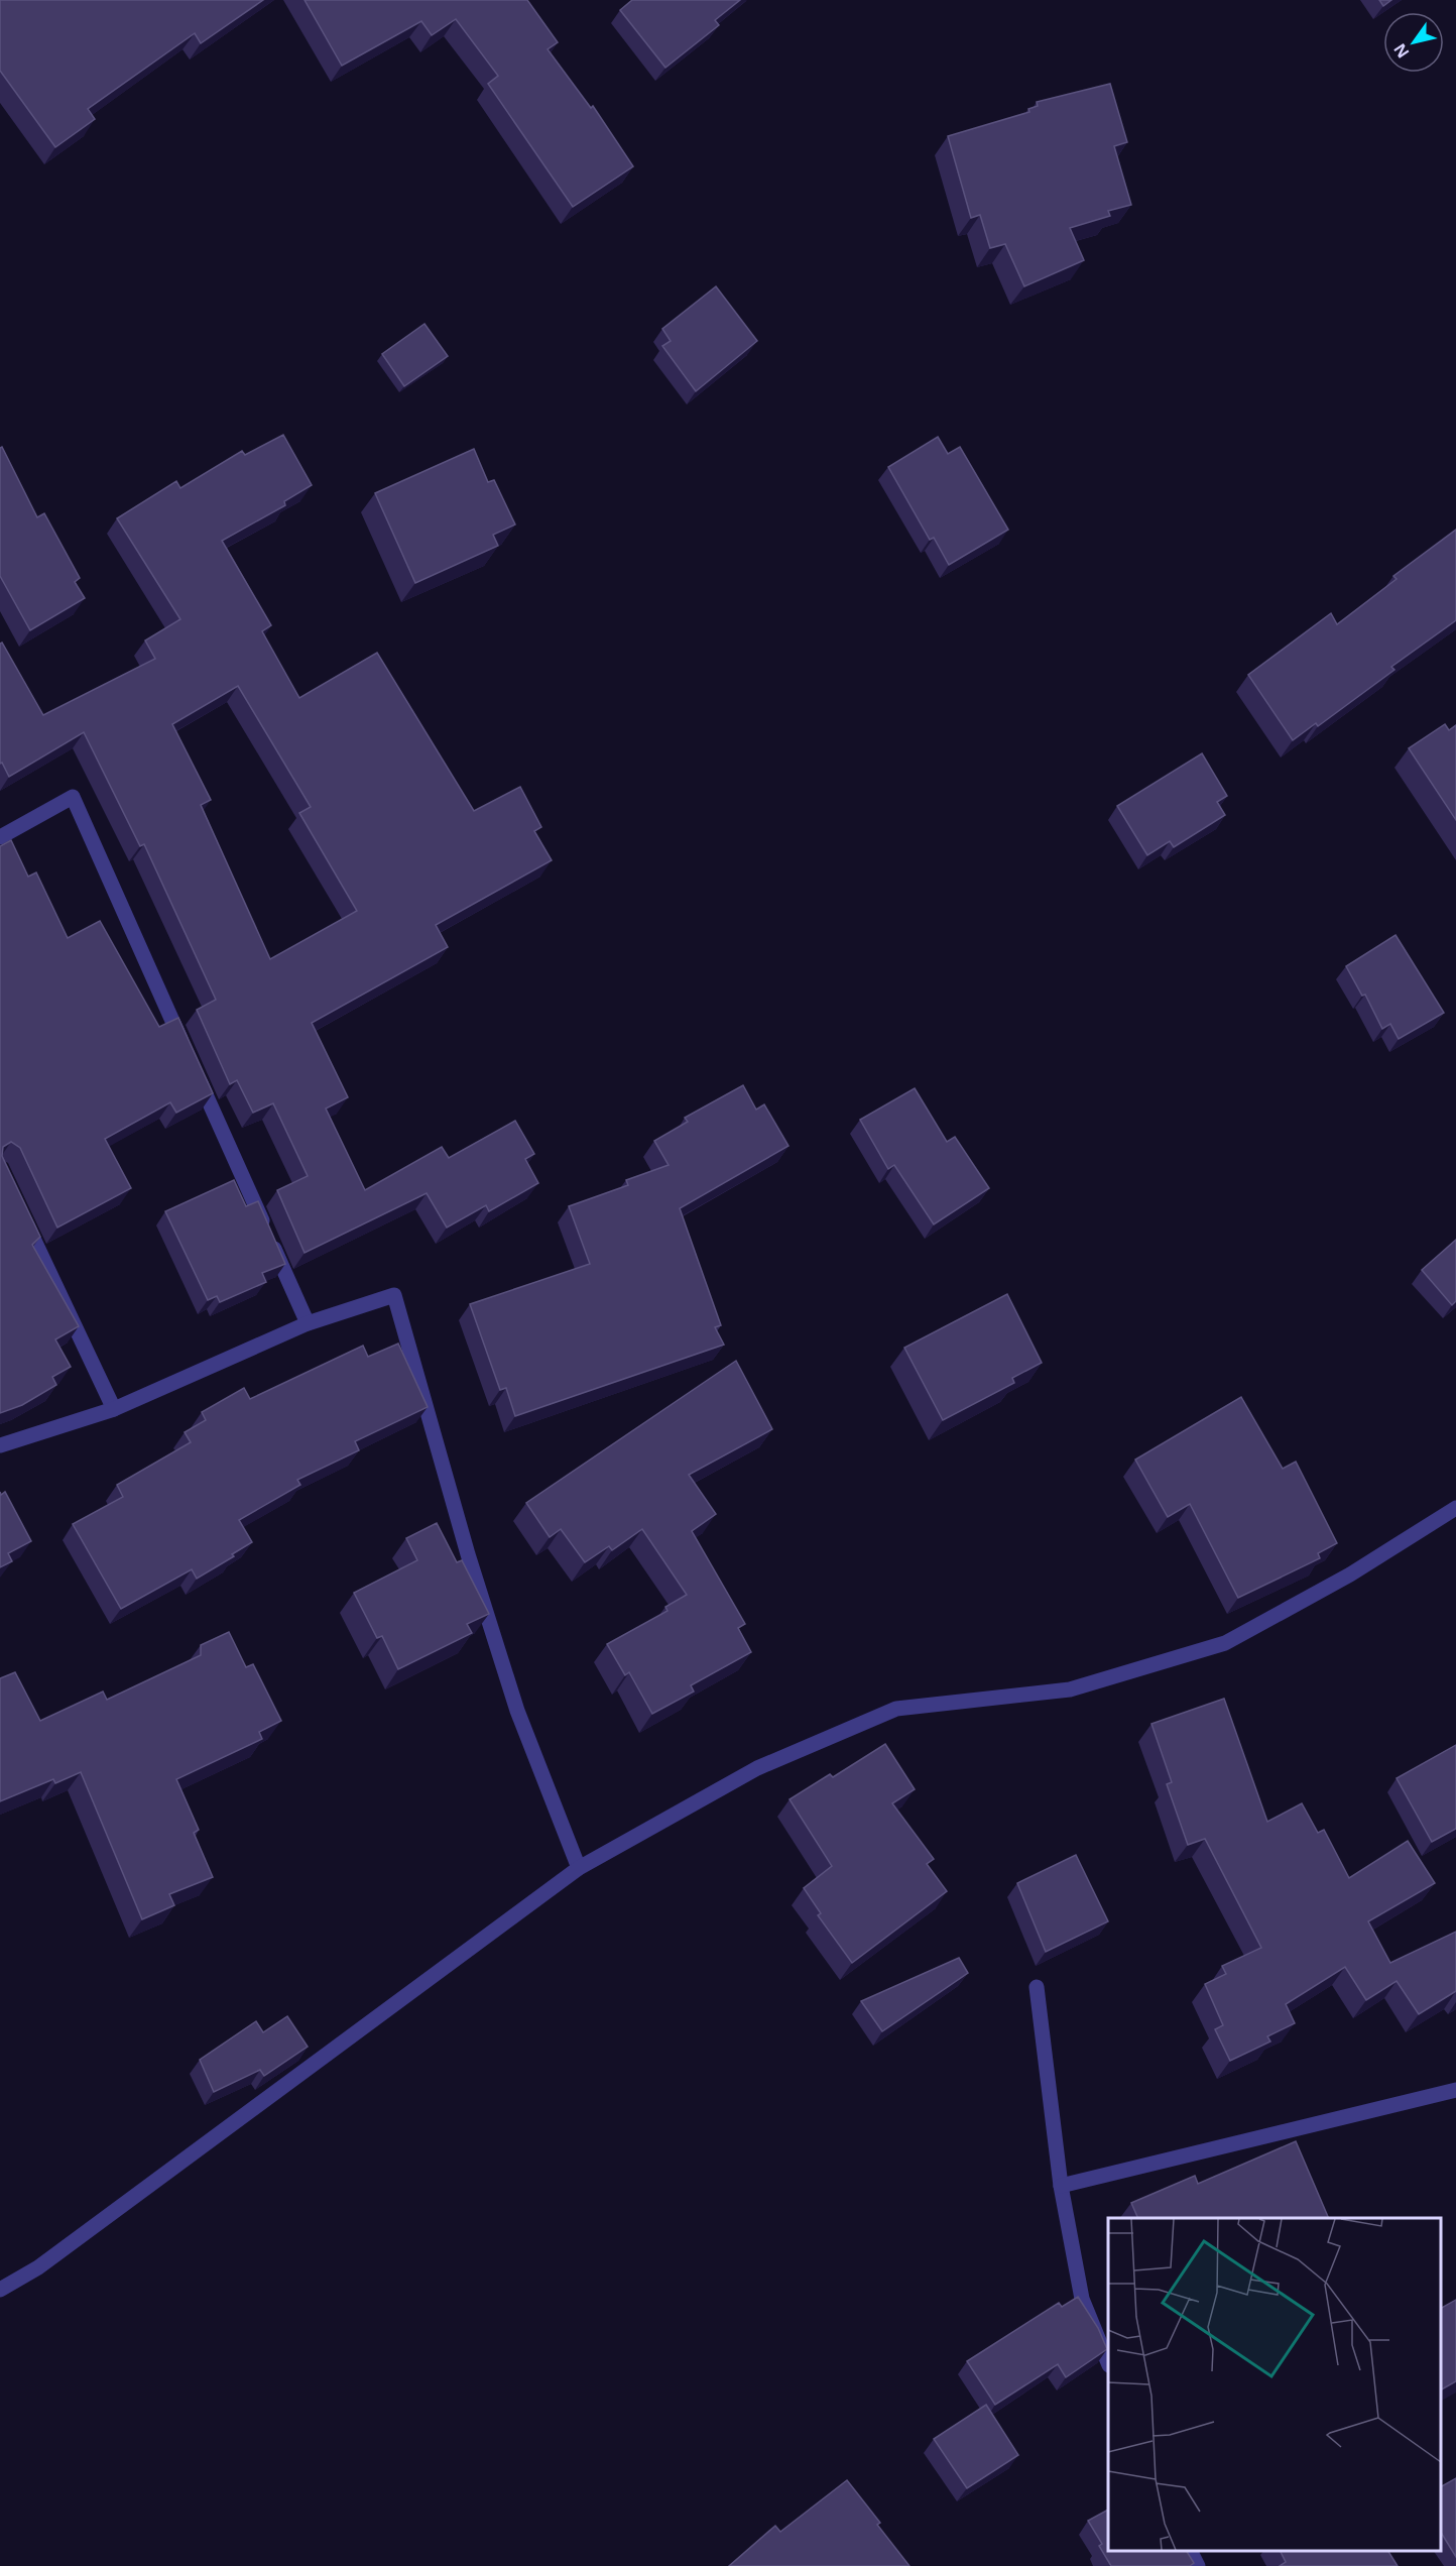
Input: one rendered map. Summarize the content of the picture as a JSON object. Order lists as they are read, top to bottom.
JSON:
{
  "north": "bottom left"
}
